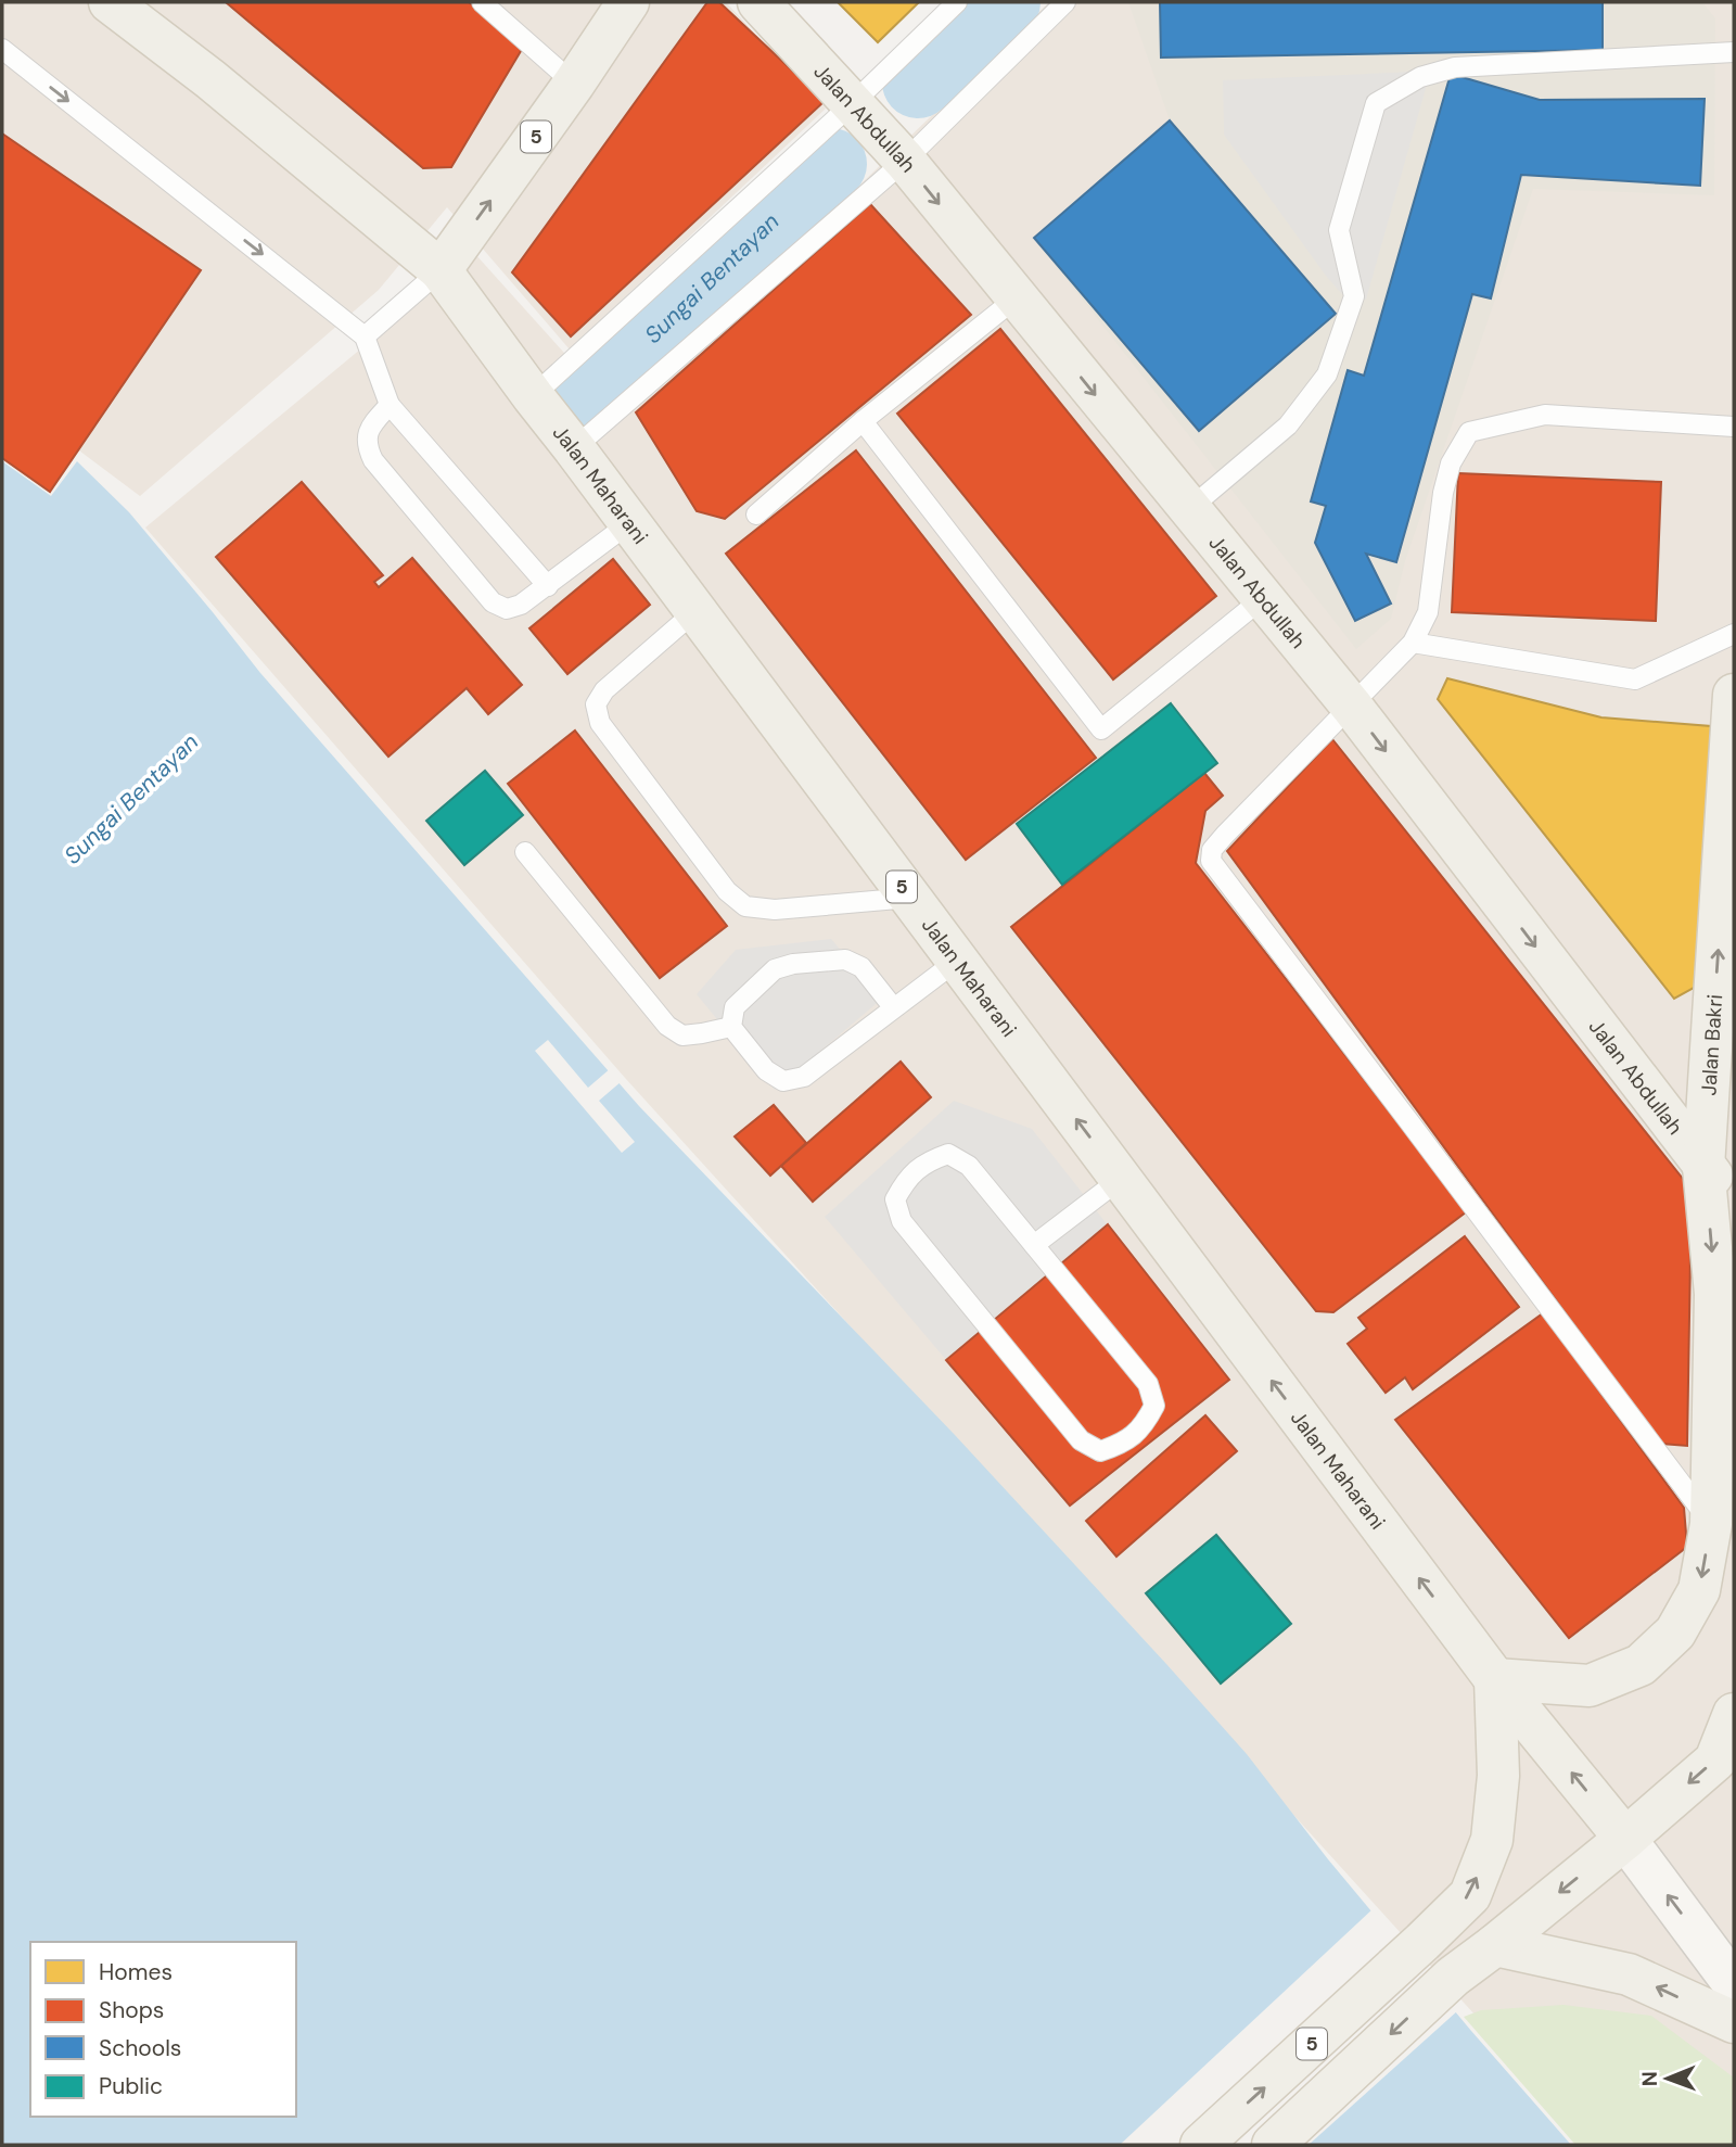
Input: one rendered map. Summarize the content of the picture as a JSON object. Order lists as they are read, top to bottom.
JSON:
{
  "streets": {
    "main road": [
      "Jalan Abdullah",
      "5",
      "Jalan Maharani",
      "Jalan Bakri"
    ]
  },
  "crossings": [
    ["Jalan Abdullah", "Jalan Bakri"],
    ["5", "Jalan Maharani"],
    ["5", "Jalan Bakri"],
    ["Jalan Maharani", "Jalan Bakri"]
  ],
  "one_way": ["Jalan Abdullah", "Jalan Maharani"],
  "water": ["Sungai Bentayan"],
  "legend": [
    "Homes",
    "Shops",
    "Schools",
    "Public"
  ],
  "north": "left"
}
